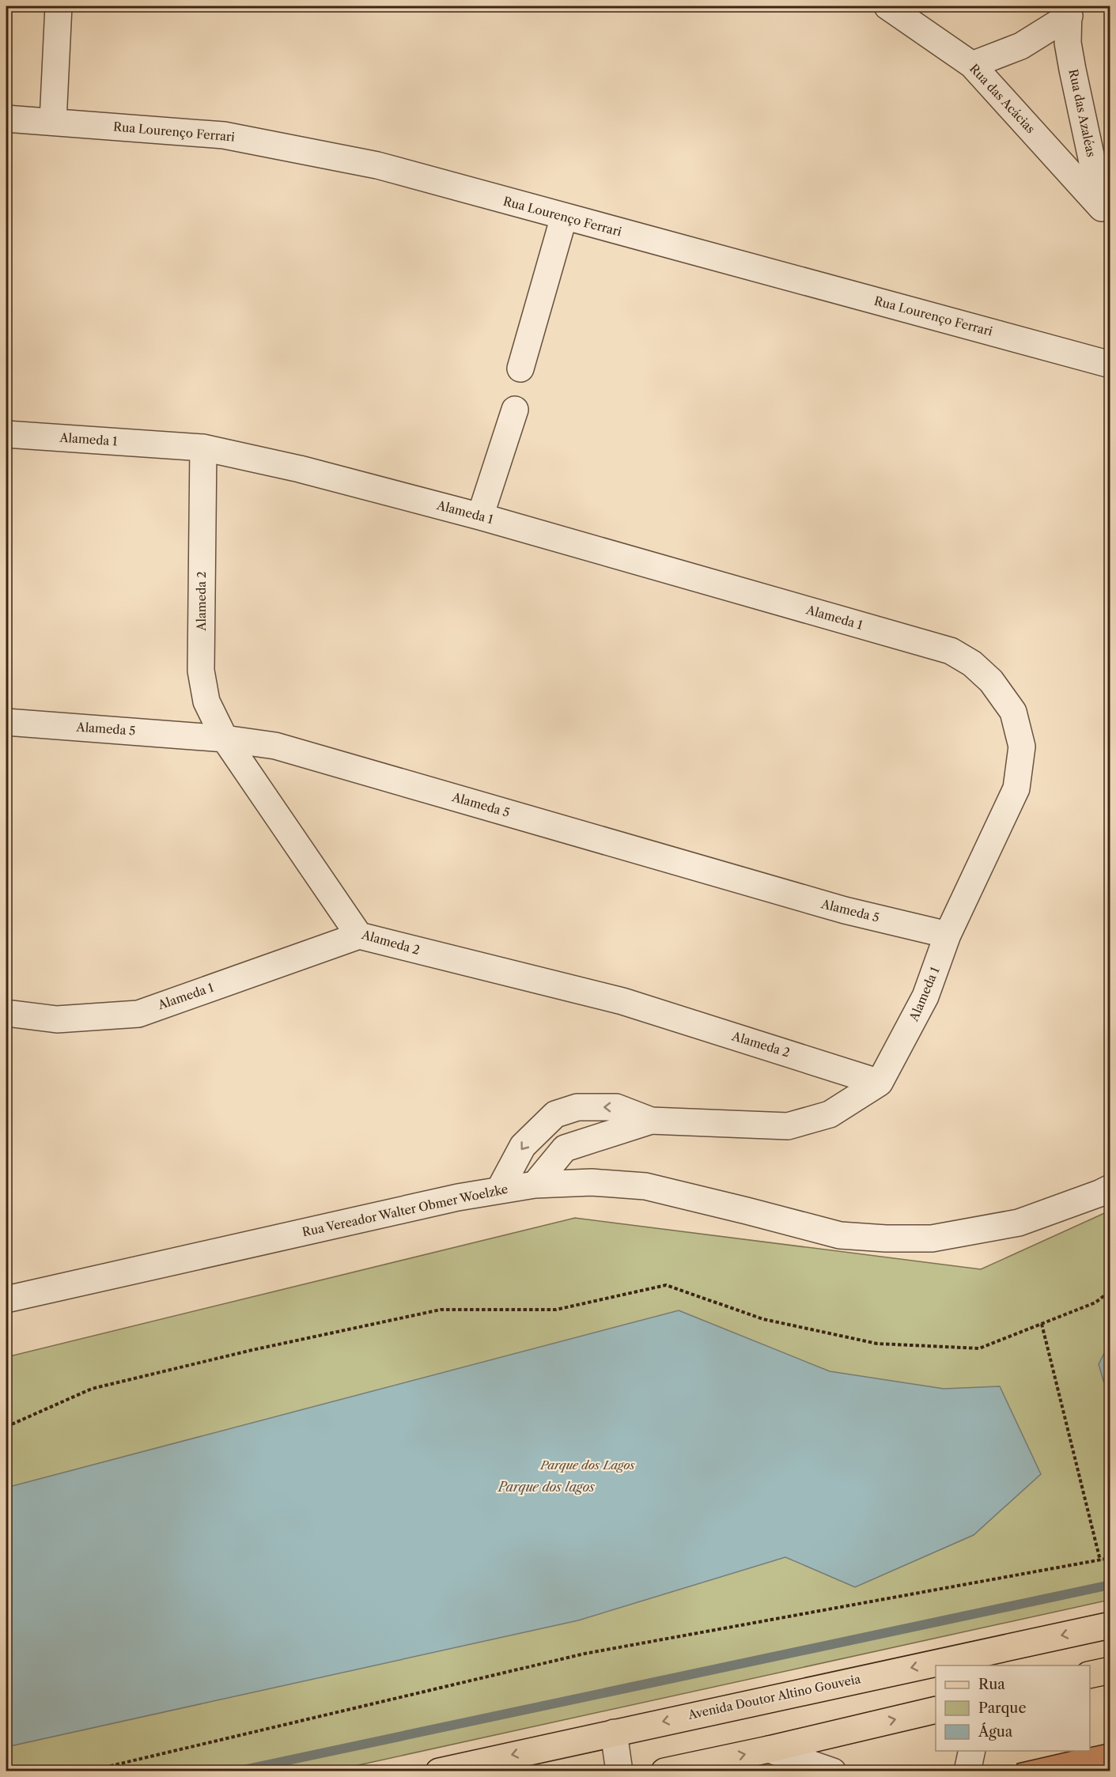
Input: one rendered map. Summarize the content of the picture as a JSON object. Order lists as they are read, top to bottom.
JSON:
{
  "streets": {
    "main road": ["Avenida Doutor Altino Gouveia"],
    "street": [
      "Rua das Acácias",
      "Rua das Azaléas",
      "Rua Lourenço Ferrari",
      "Alameda 1",
      "Alameda 2",
      "Alameda 5",
      "Rua Vereador Walter Obmer Woelzke"
    ]
  },
  "crossings": [
    ["Rua das Acácias", "Rua das Azaléas"],
    ["Alameda 1", "Alameda 2"],
    ["Alameda 1", "Alameda 5"],
    ["Alameda 1", "Rua Vereador Walter Obmer Woelzke"],
    ["Alameda 2", "Alameda 5"]
  ],
  "water": ["Parque dos lagos"],
  "parks": ["Parque dos Lagos"],
  "legend": ["Rua", "Parque", "Água"]
}
